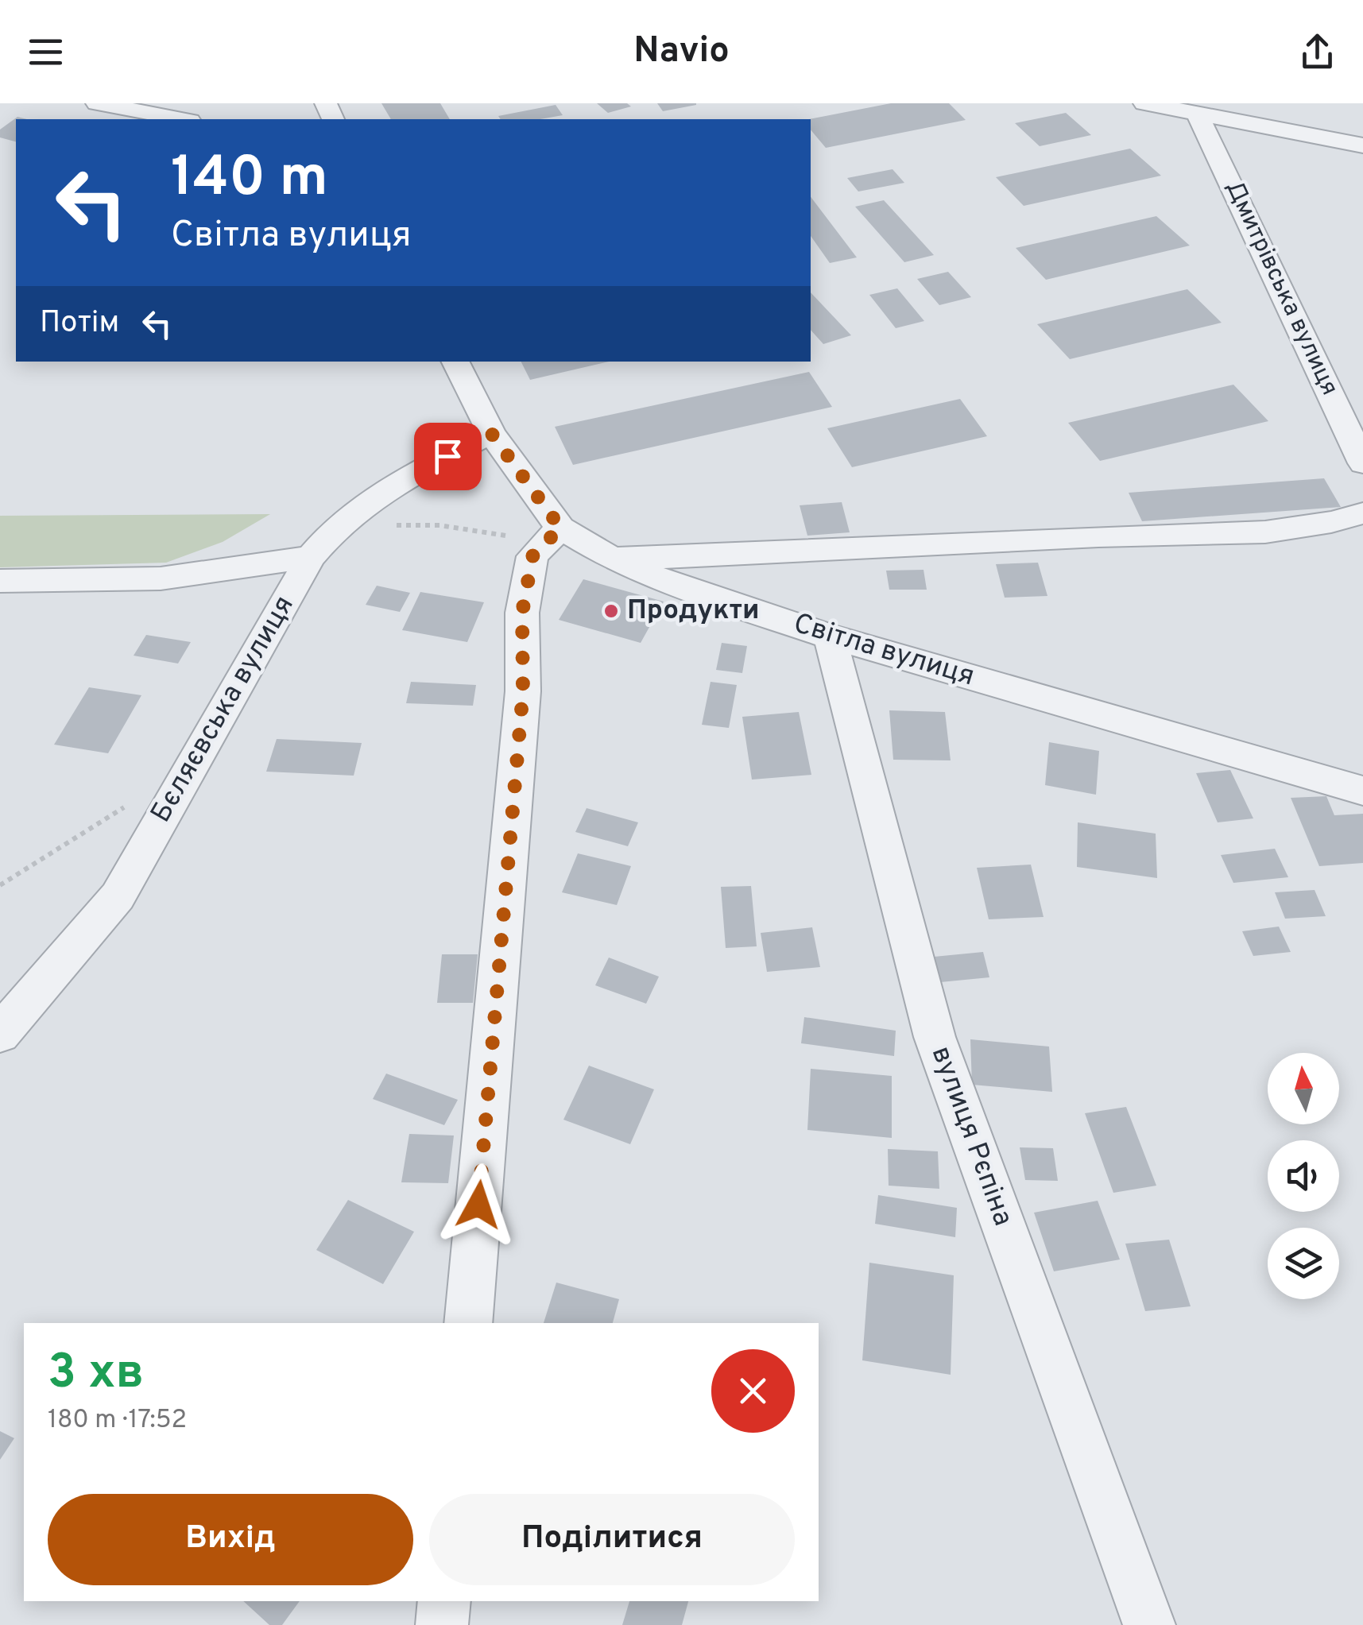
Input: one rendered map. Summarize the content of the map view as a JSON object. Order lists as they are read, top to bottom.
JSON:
{
  "streets": {
    "street": [
      "Дмитрівська вулиця",
      "Світла вулиця",
      "Бєляєвська вулиця",
      "вулиця Рєпіна"
    ]
  },
  "crossings": [
    ["Світла вулиця", "Бєляєвська вулиця"],
    ["Світла вулиця", "вулиця Рєпіна"]
  ],
  "places": ["Продукти"],
  "north": "top",
  "page": {
    "header": "Navio",
    "turn": ["140 m", "Світла вулиця"],
    "then": "Потім",
    "heading": ["3 хв", "180 m · 17:52"],
    "buttons": ["Вихід", "Поділитися"]
  }
}
